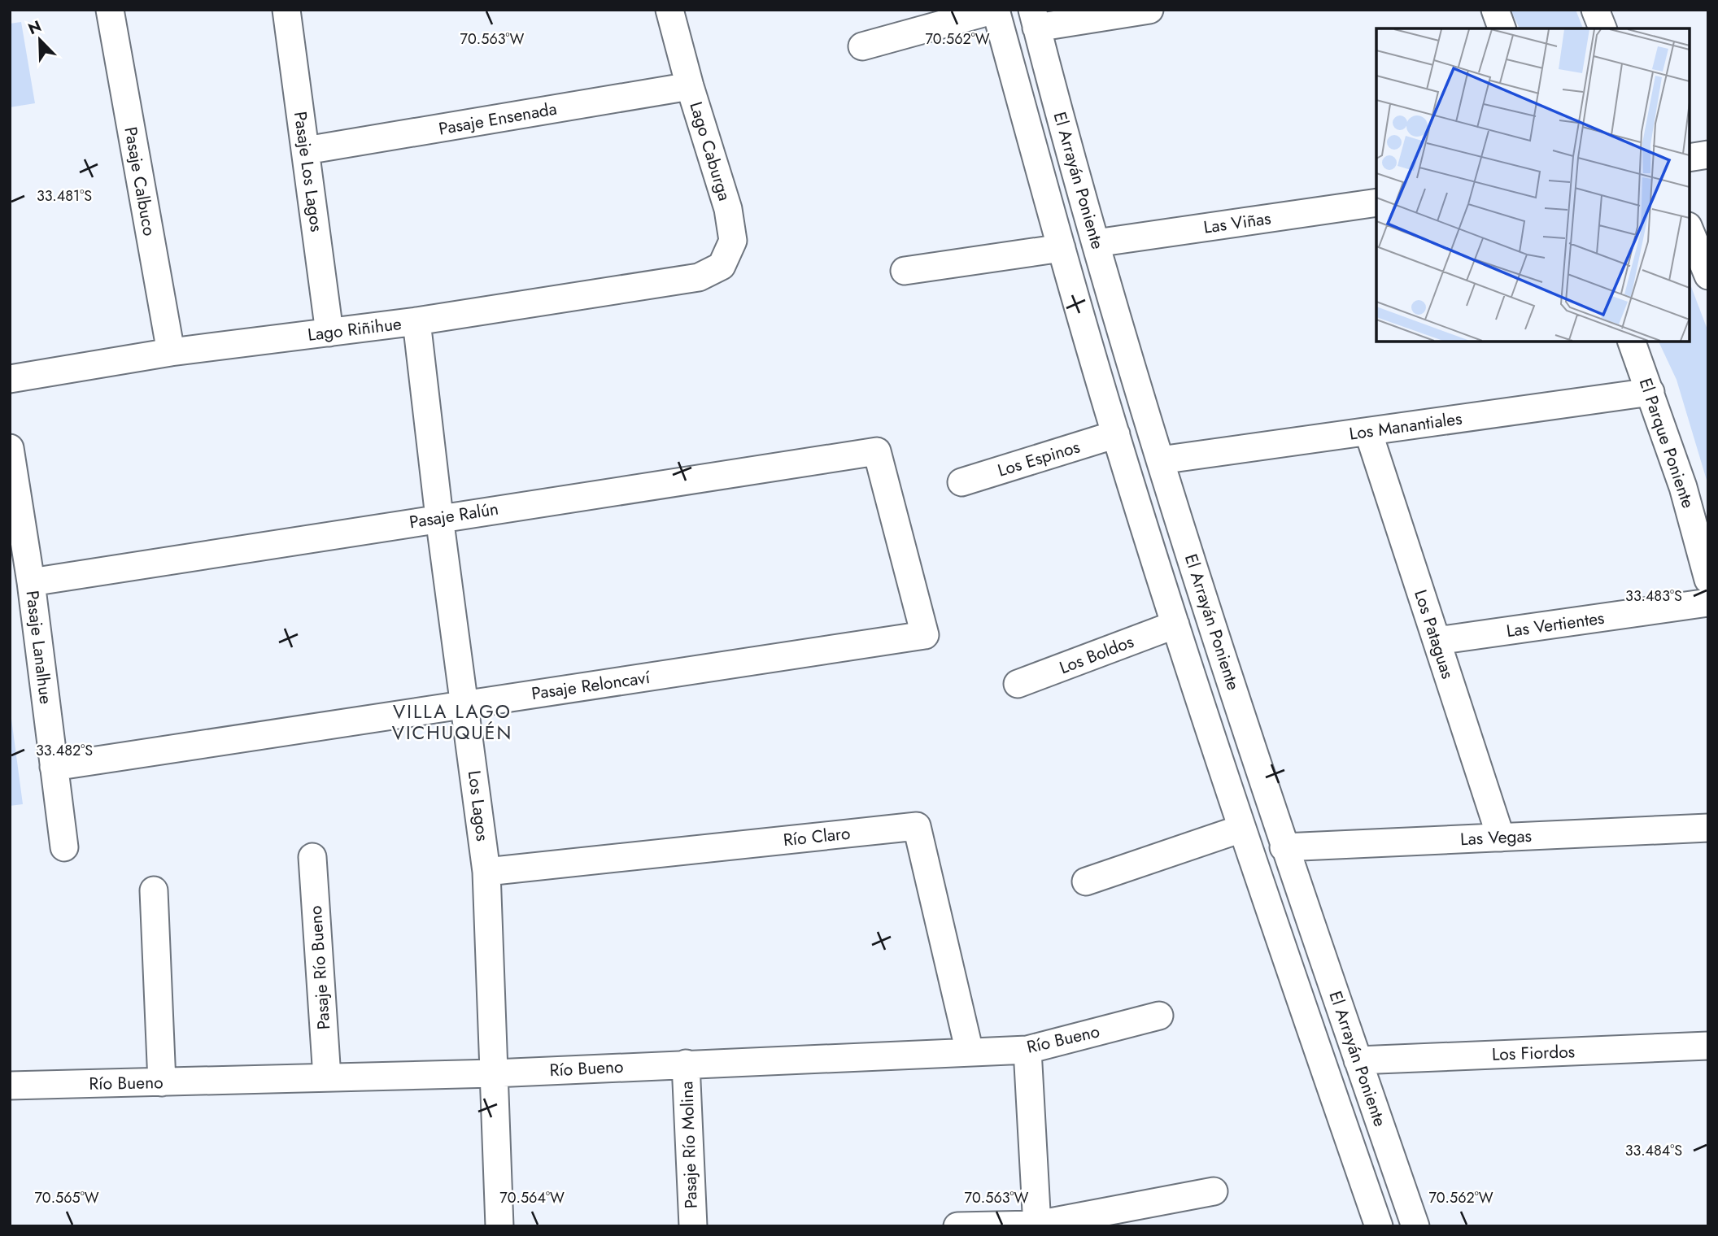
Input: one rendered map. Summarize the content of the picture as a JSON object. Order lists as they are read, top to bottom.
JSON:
{
  "streets": {
    "street": [
      "Pasaje Ensenada",
      "Lago Caburga",
      "Pasaje Los Lagos",
      "El Arrayán Poniente",
      "Pasaje Calbuco",
      "Las Viñas",
      "Lago Riñihue",
      "Los Manantiales",
      "El Parque Poniente",
      "Los Espinos",
      "Pasaje Ralún",
      "Las Vertientes",
      "Los Pataguas",
      "Pasaje Lanalhue",
      "Los Boldos",
      "Pasaje Reloncaví",
      "Los Lagos",
      "Río Claro",
      "Las Vegas",
      "Pasaje Río Bueno",
      "Río Bueno",
      "Los Fiordos",
      "Pasaje Río Molina"
    ]
  },
  "crossings": [
    ["Pasaje Ensenada", "Lago Caburga"],
    ["Pasaje Ensenada", "Pasaje Los Lagos"],
    ["Lago Caburga", "Lago Riñihue"],
    ["Pasaje Los Lagos", "Lago Riñihue"],
    ["El Arrayán Poniente", "Las Viñas"],
    ["El Arrayán Poniente", "Los Manantiales"],
    ["El Arrayán Poniente", "Los Espinos"],
    ["El Arrayán Poniente", "Los Boldos"],
    ["El Arrayán Poniente", "Las Vegas"],
    ["El Arrayán Poniente", "Los Fiordos"],
    ["Pasaje Calbuco", "Lago Riñihue"],
    ["Lago Riñihue", "Los Lagos"],
    ["Los Manantiales", "El Parque Poniente"],
    ["Los Manantiales", "Los Pataguas"],
    ["Pasaje Ralún", "Pasaje Lanalhue"],
    ["Pasaje Ralún", "Pasaje Reloncaví"],
    ["Pasaje Ralún", "Los Lagos"],
    ["Las Vertientes", "Los Pataguas"],
    ["Los Pataguas", "Las Vegas"],
    ["Pasaje Lanalhue", "Pasaje Reloncaví"],
    ["Pasaje Reloncaví", "Los Lagos"],
    ["Los Lagos", "Río Claro"],
    ["Los Lagos", "Río Bueno"],
    ["Río Claro", "Río Bueno"],
    ["Pasaje Río Bueno", "Río Bueno"],
    ["Río Bueno", "Pasaje Río Molina"]
  ],
  "districts": ["VILLA LAGO VICHUQUÉN"],
  "north": "top left",
  "coordinates": [
    "70.563°W",
    "70.562°W",
    "33.481°S",
    "33.483°S",
    "33.482°S",
    "33.484°S",
    "70.565°W",
    "70.564°W"
  ]
}
